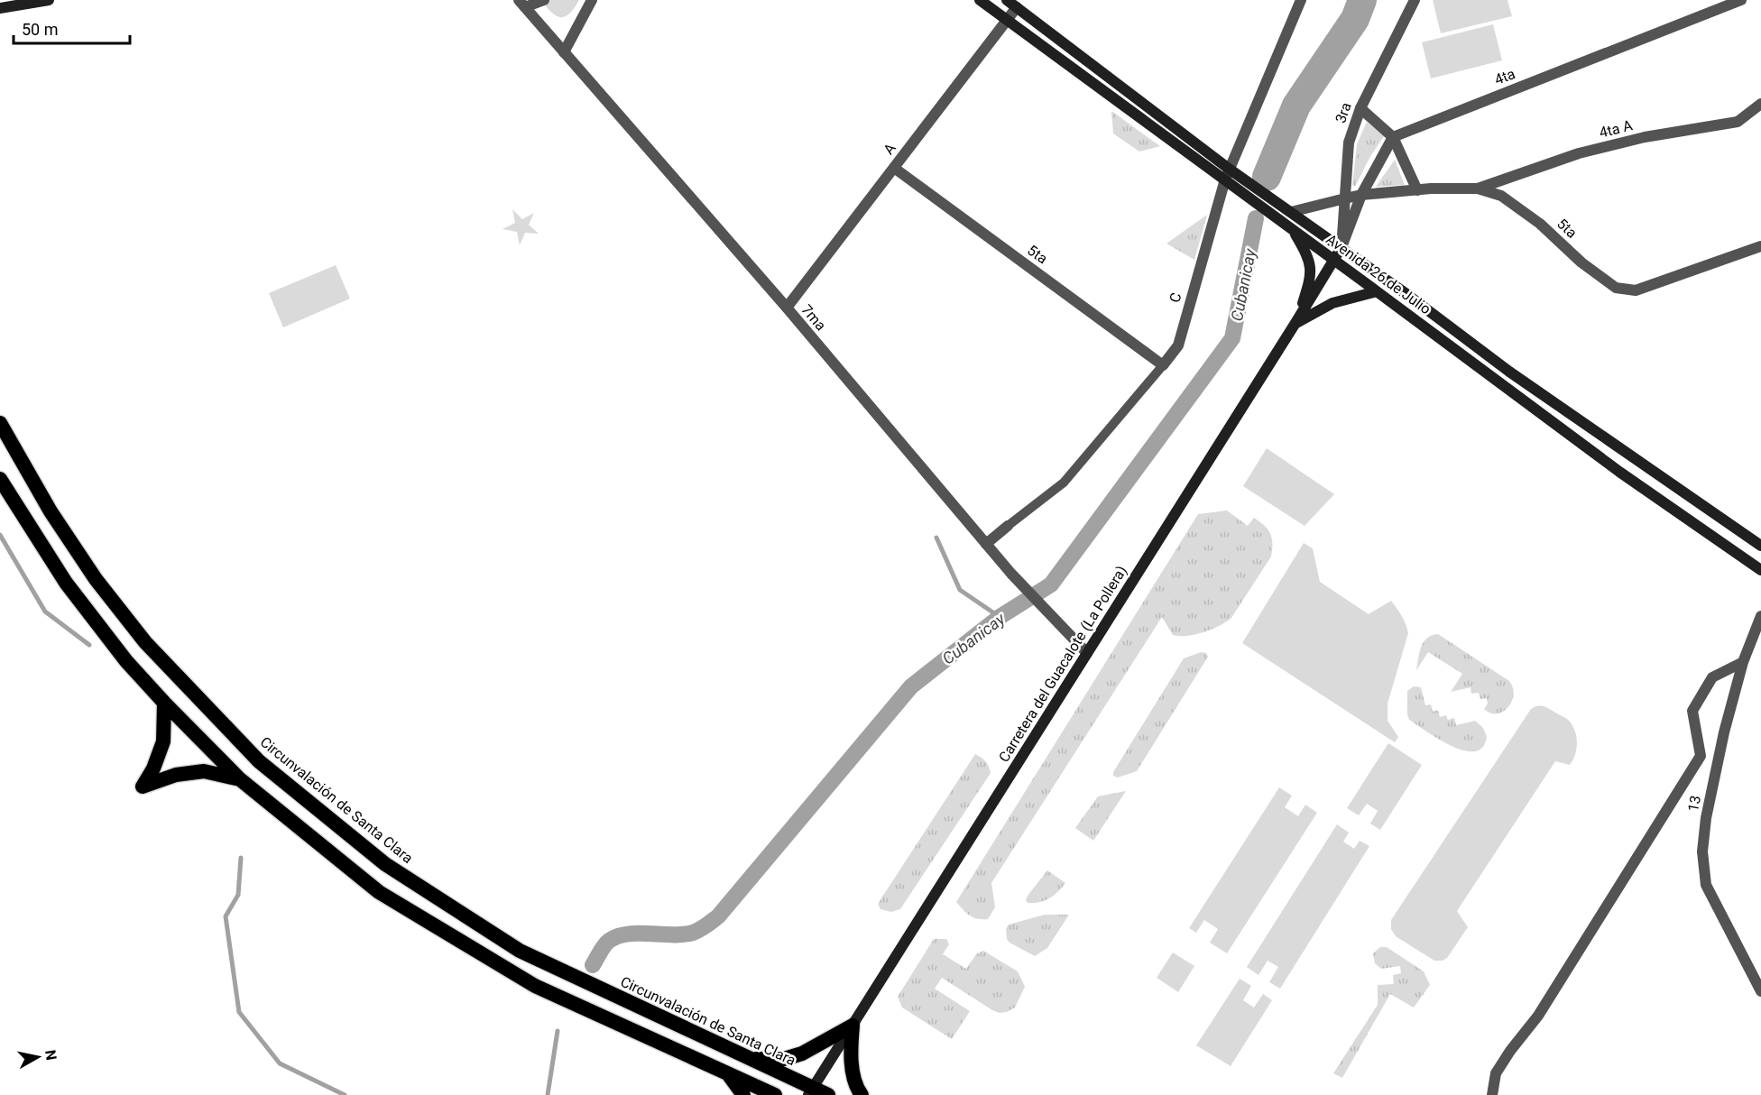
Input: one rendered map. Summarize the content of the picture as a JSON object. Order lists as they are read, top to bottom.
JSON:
{
  "streets": {
    "highway": ["Circunvalación de Santa Clara"],
    "main road": ["Avenida 26 de Julio", "Carretera del Guacalote (La Pollera)"],
    "street": [
      "4ta",
      "3ra",
      "4ta A",
      "A",
      "5ta",
      "C",
      "7ma",
      "13"
    ]
  },
  "crossings": [
    ["3ra", "5ta"],
    ["3ra", "Avenida 26 de Julio"],
    ["3ra", "Carretera del Guacalote (La Pollera)"],
    ["4ta A", "5ta"],
    ["A", "5ta"],
    ["A", "Avenida 26 de Julio"],
    ["A", "7ma"],
    ["5ta", "Avenida 26 de Julio"],
    ["5ta", "C"],
    ["Avenida 26 de Julio", "C"],
    ["Avenida 26 de Julio", "Carretera del Guacalote (La Pollera)"],
    ["C", "7ma"],
    ["7ma", "Carretera del Guacalote (La Pollera)"],
    ["Carretera del Guacalote (La Pollera)", "Circunvalación de Santa Clara"]
  ],
  "water": ["Cubanicay"],
  "scale_bar": "50 m",
  "north": "right"
}
